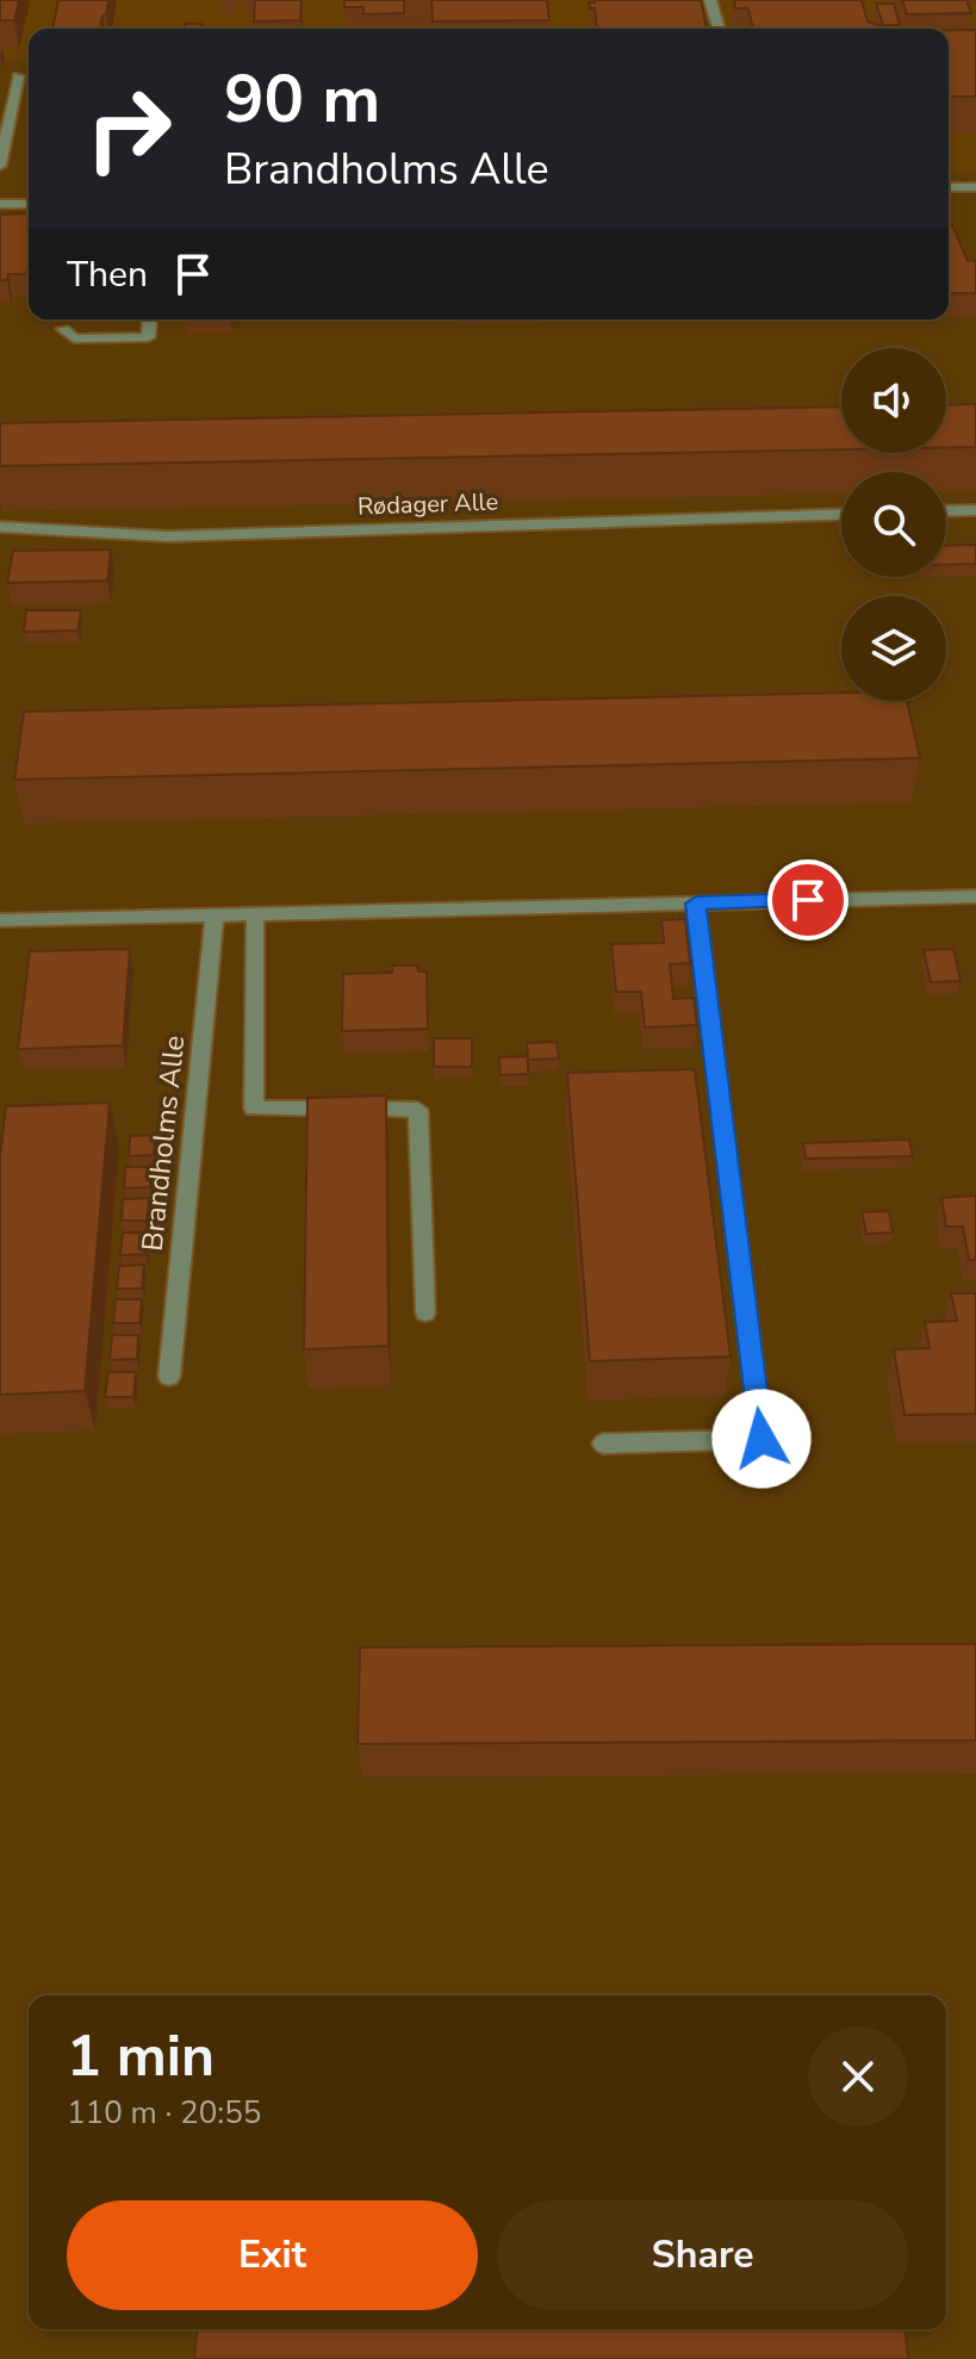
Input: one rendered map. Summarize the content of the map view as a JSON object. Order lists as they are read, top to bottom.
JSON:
{
  "streets": {
    "street": ["Rødager Alle", "Brandholms Alle"]
  },
  "page": {
    "turn": ["90 m", "Brandholms Alle"],
    "then": "Then",
    "heading": ["1 min", "110 m · 20:55"],
    "buttons": ["Exit", "Share"]
  }
}
